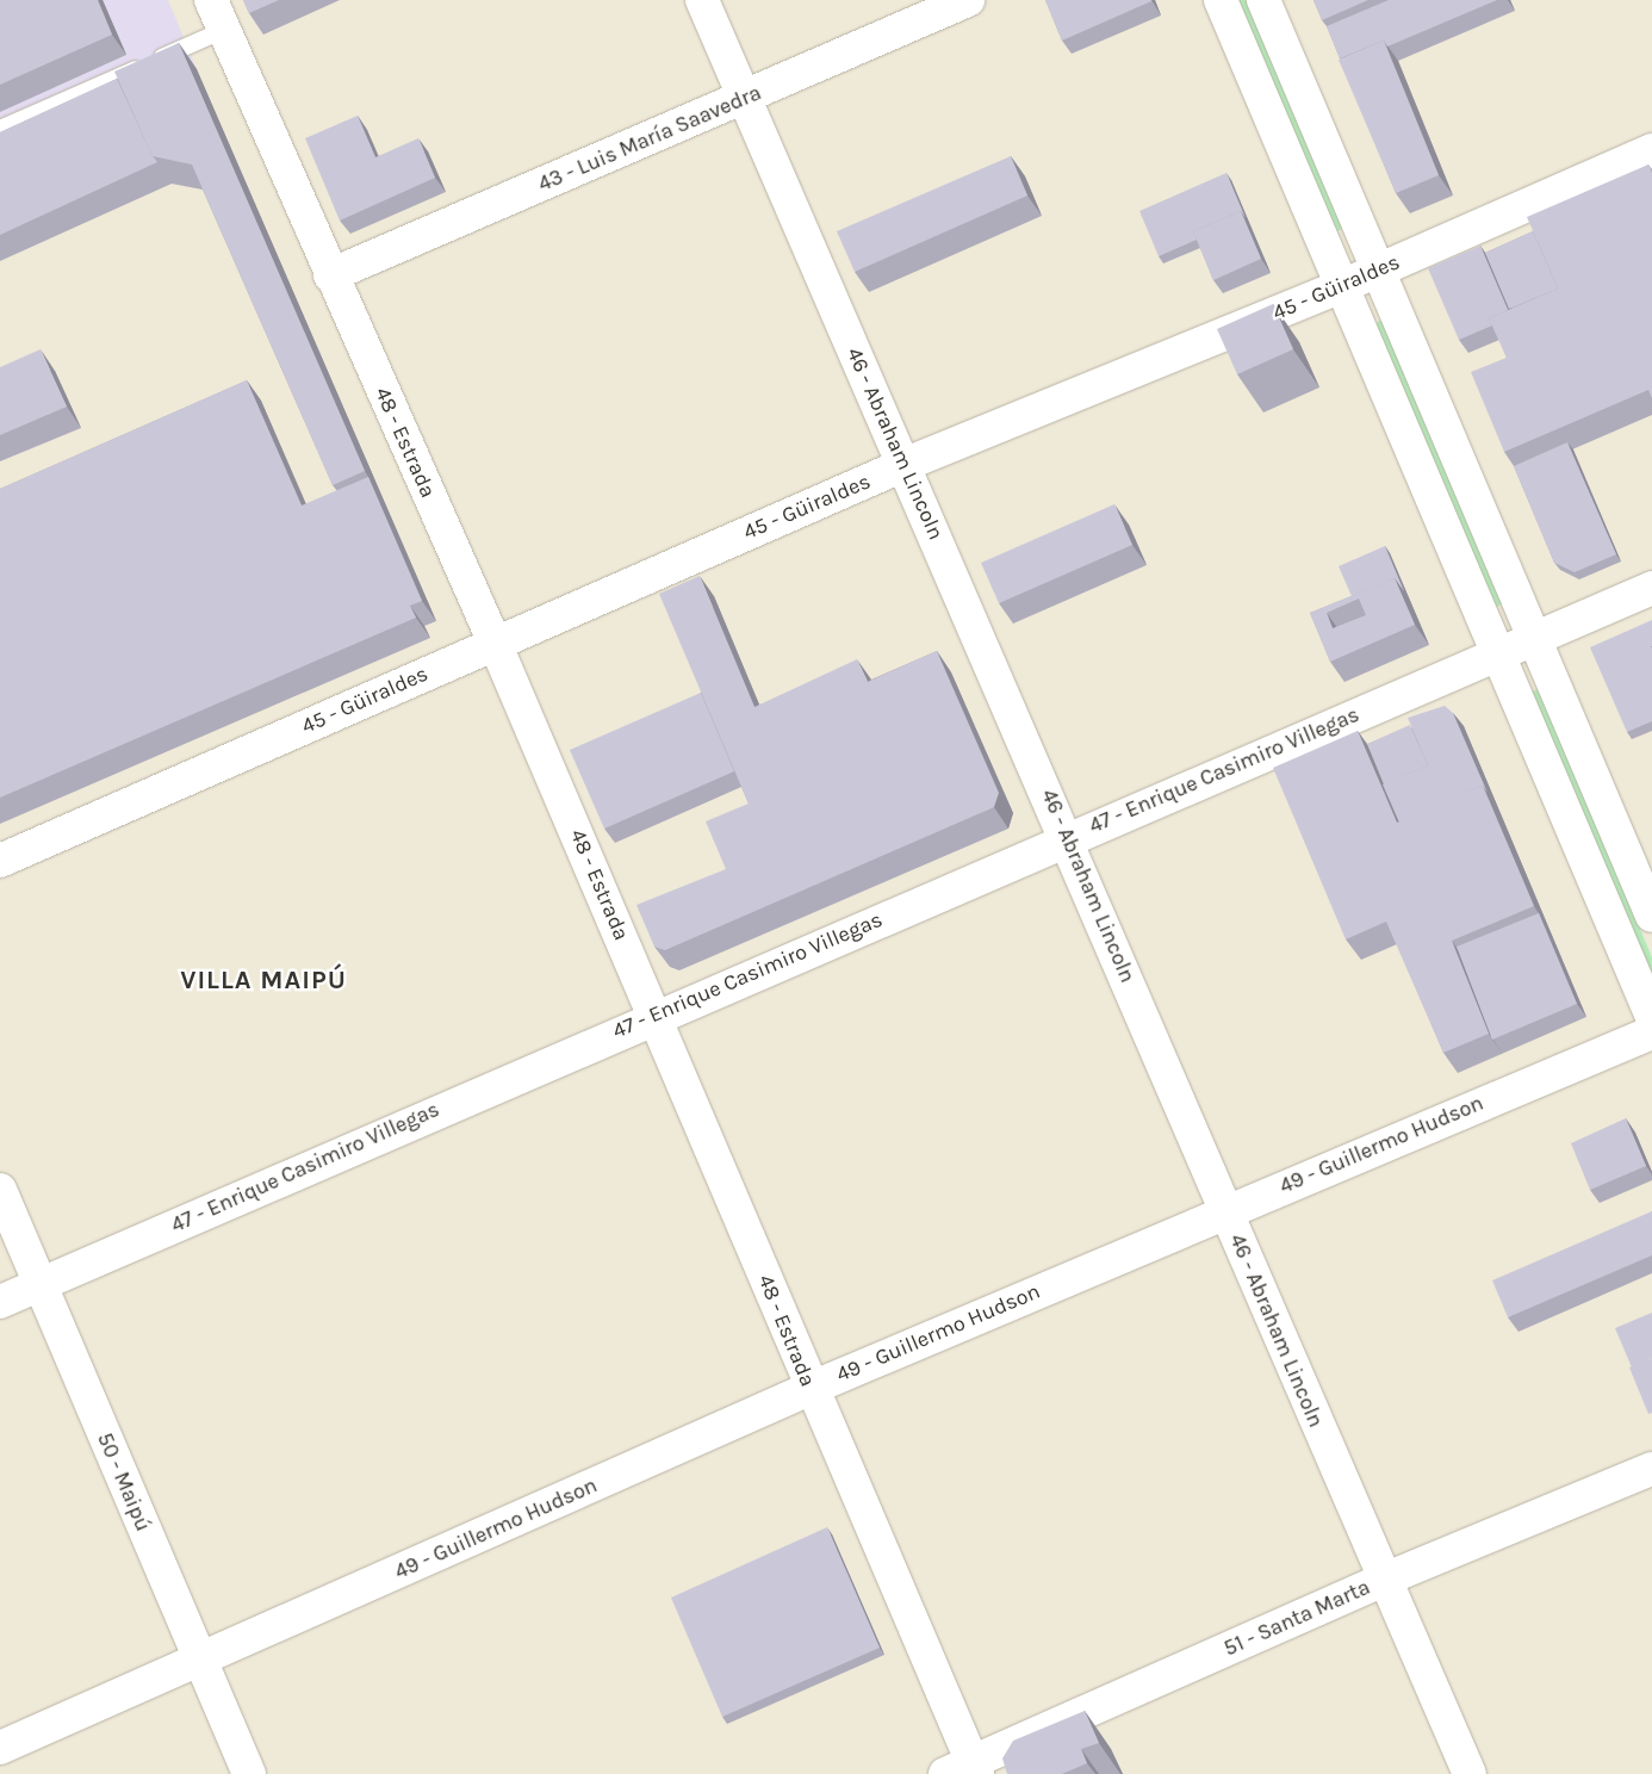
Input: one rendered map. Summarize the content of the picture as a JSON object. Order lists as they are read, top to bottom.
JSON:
{
  "streets": {
    "street": [
      "43 - Luis María Saavedra",
      "45 - Güiraldes",
      "48 - Estrada",
      "46 - Abraham Lincoln",
      "47 - Enrique Casimiro Villegas",
      "49 - Guillermo Hudson",
      "50 - Maipú",
      "51 - Santa Marta"
    ]
  },
  "crossings": [
    ["43 - Luis María Saavedra", "48 - Estrada"],
    ["43 - Luis María Saavedra", "46 - Abraham Lincoln"],
    ["45 - Güiraldes", "48 - Estrada"],
    ["45 - Güiraldes", "46 - Abraham Lincoln"],
    ["48 - Estrada", "47 - Enrique Casimiro Villegas"],
    ["48 - Estrada", "49 - Guillermo Hudson"],
    ["48 - Estrada", "51 - Santa Marta"],
    ["46 - Abraham Lincoln", "47 - Enrique Casimiro Villegas"],
    ["46 - Abraham Lincoln", "49 - Guillermo Hudson"],
    ["46 - Abraham Lincoln", "51 - Santa Marta"],
    ["47 - Enrique Casimiro Villegas", "50 - Maipú"],
    ["49 - Guillermo Hudson", "50 - Maipú"]
  ],
  "districts": ["VILLA MAIPÚ"]
}
